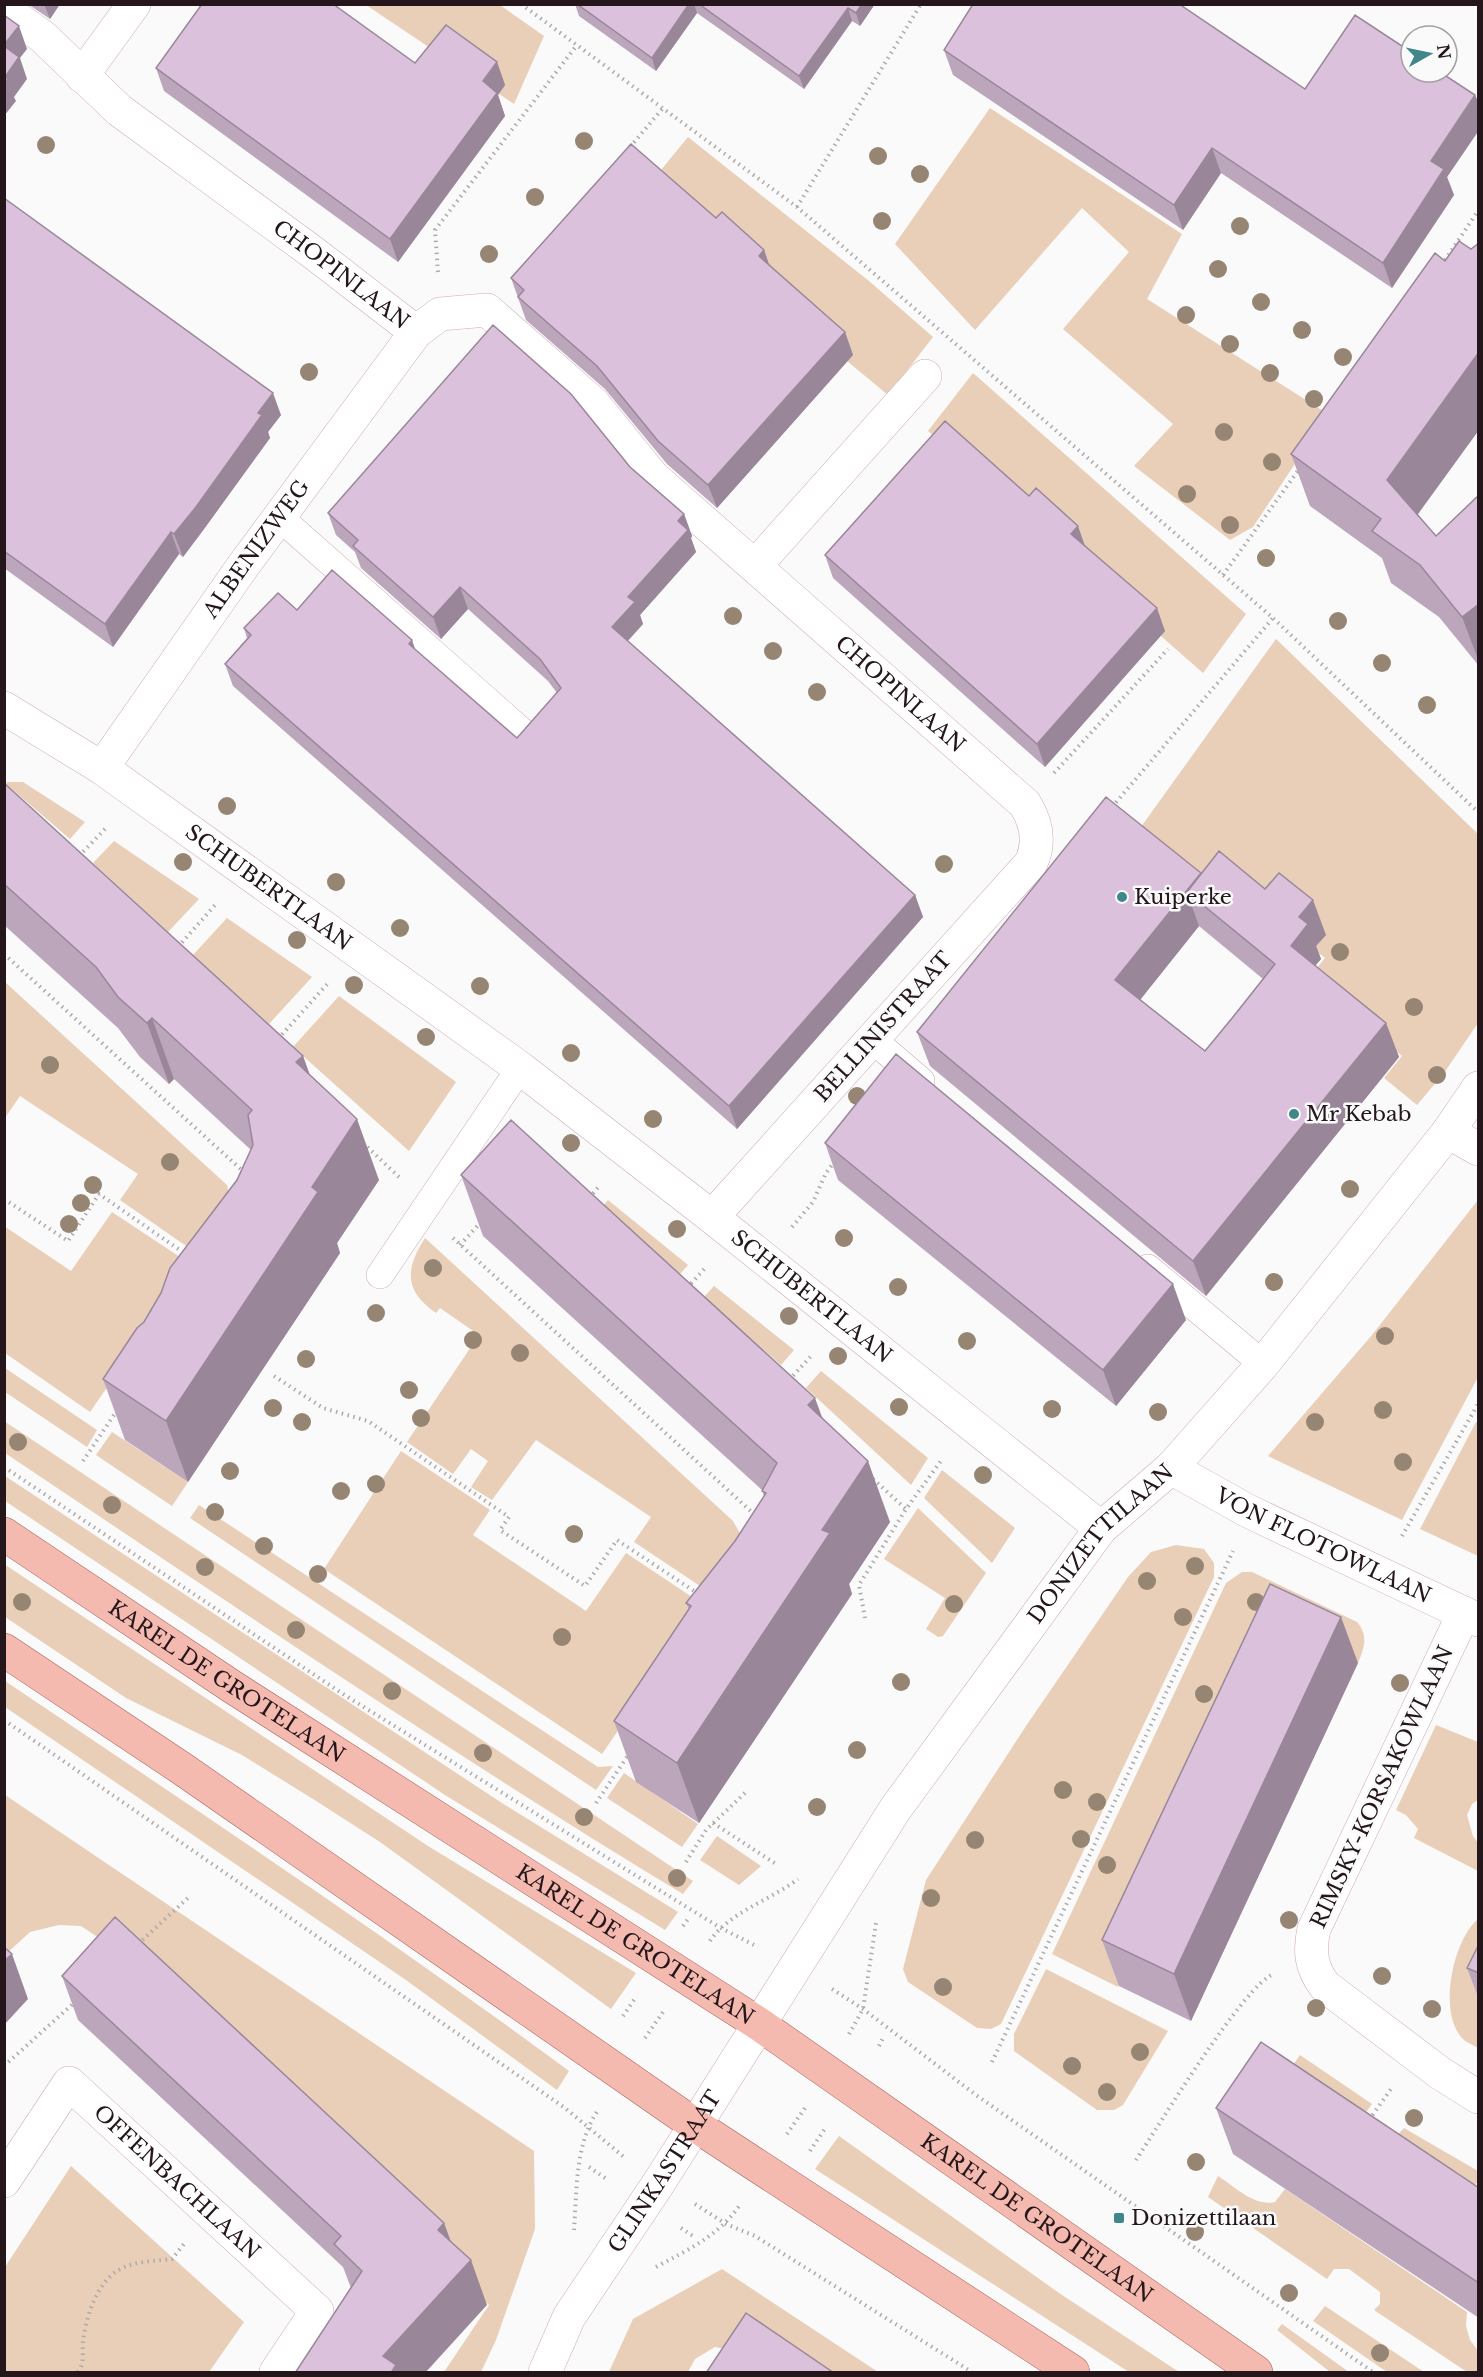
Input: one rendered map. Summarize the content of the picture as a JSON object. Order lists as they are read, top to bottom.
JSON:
{
  "streets": {
    "main road": ["KAREL DE GROTELAAN"],
    "street": [
      "CHOPINLAAN",
      "ALBENIZWEG",
      "SCHUBERTLAAN",
      "BELLINISTRAAT",
      "DONIZETTILAAN",
      "VON FLOTOWLAAN",
      "RIMSKY-KORSAKOWLAAN",
      "GLINKASTRAAT",
      "OFFENBACHLAAN"
    ]
  },
  "crossings": [
    ["CHOPINLAAN", "ALBENIZWEG"],
    ["CHOPINLAAN", "BELLINISTRAAT"],
    ["ALBENIZWEG", "SCHUBERTLAAN"],
    ["SCHUBERTLAAN", "BELLINISTRAAT"],
    ["SCHUBERTLAAN", "DONIZETTILAAN"],
    ["DONIZETTILAAN", "VON FLOTOWLAAN"],
    ["DONIZETTILAAN", "KAREL DE GROTELAAN"],
    ["DONIZETTILAAN", "GLINKASTRAAT"],
    ["VON FLOTOWLAAN", "RIMSKY-KORSAKOWLAAN"],
    ["KAREL DE GROTELAAN", "GLINKASTRAAT"]
  ],
  "places": {
    "other": ["Kuiperke", "Mr Kebab"],
    "transit": ["Donizettilaan"]
  },
  "north": "right"
}
